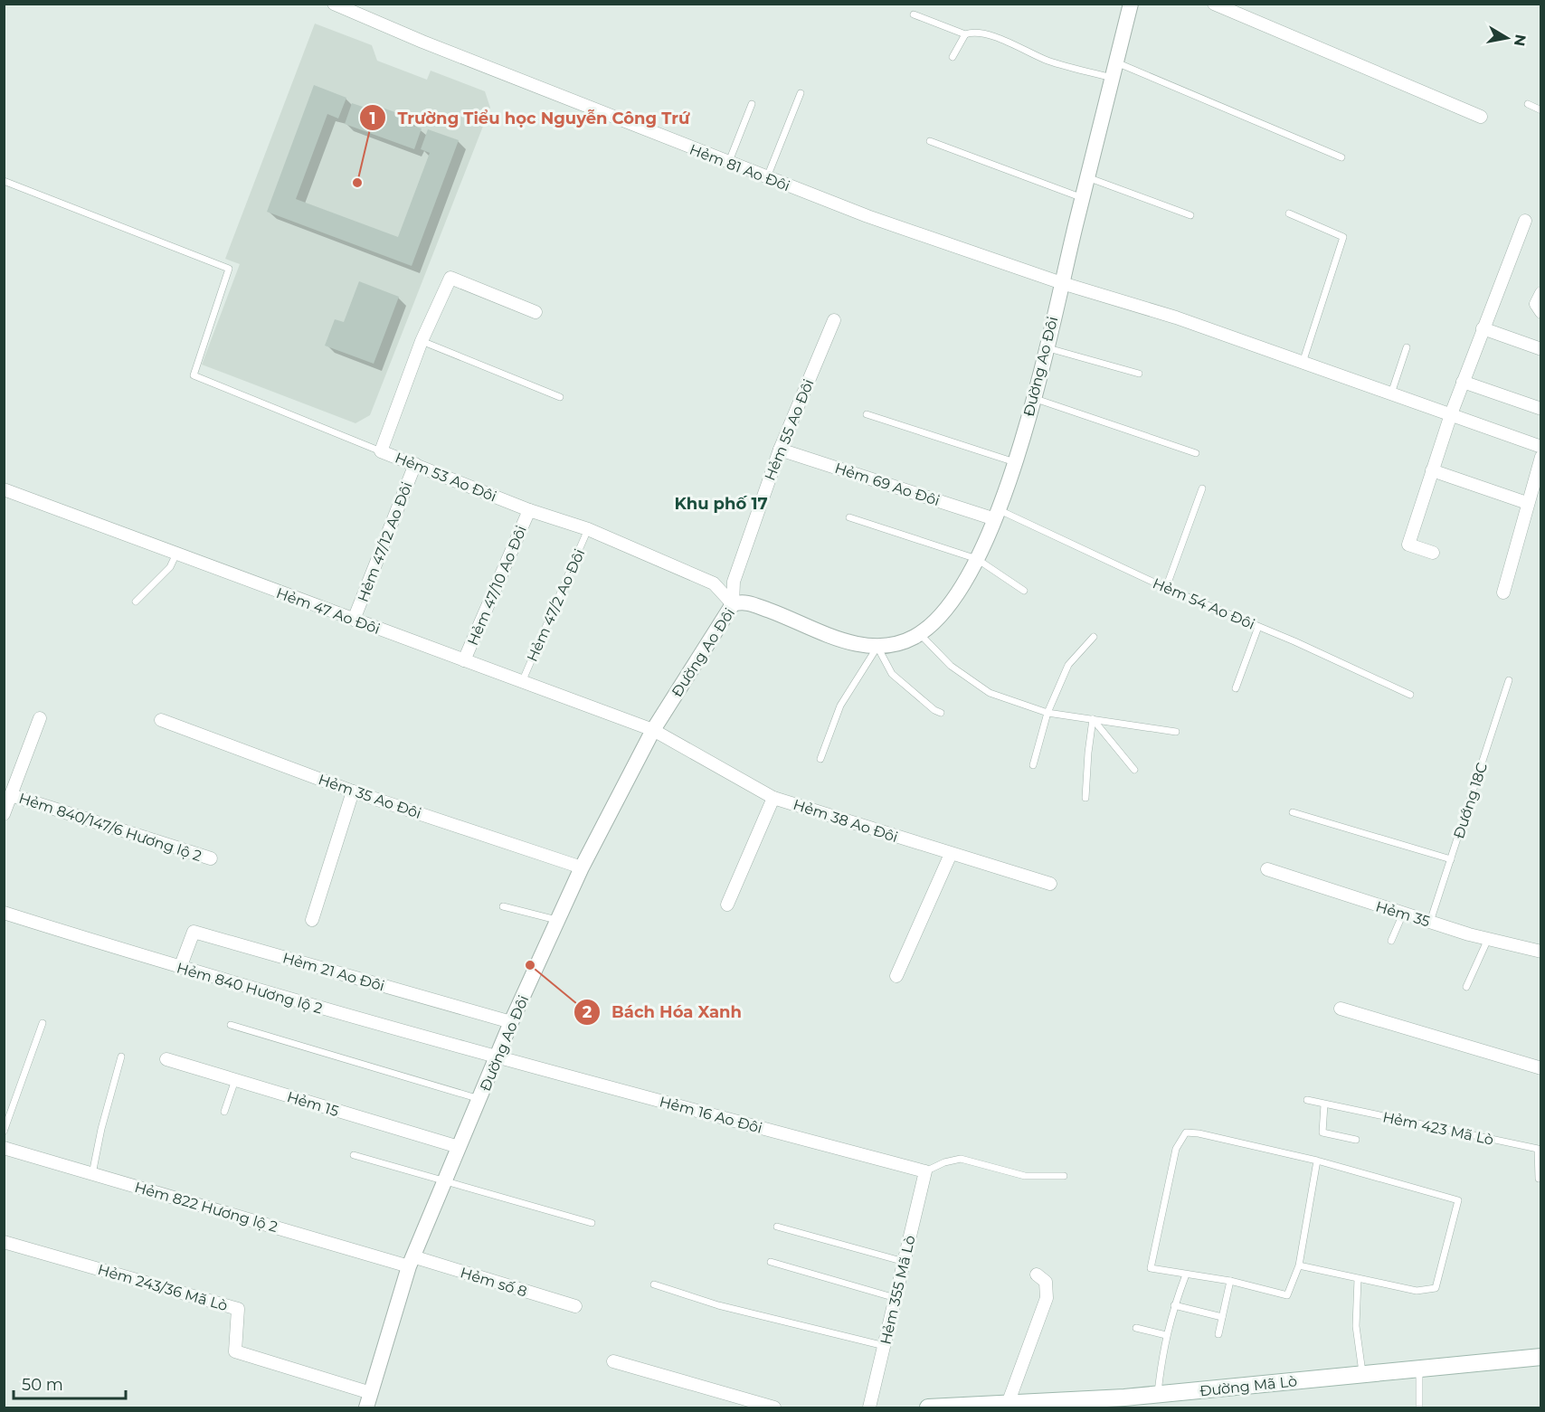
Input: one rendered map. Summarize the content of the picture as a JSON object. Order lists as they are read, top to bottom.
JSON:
{
  "streets": {
    "main road": ["Đường Mã Lò"],
    "street": [
      "Hẻm 81 Ao Đôi",
      "Đường Ao Đôi",
      "Hẻm 55 Ao Đôi",
      "Hẻm 53 Ao Đôi",
      "Hẻm 69 Ao Đôi",
      "Hẻm 47/12 Ao Đôi",
      "Hẻm 47/10 Ao Đôi",
      "Hẻm 47 Ao Đôi",
      "Hẻm 35 Ao Đôi",
      "Hẻm 38 Ao Đôi",
      "Hẻm 840/147/6 Hương lộ 2",
      "Hẻm 35",
      "Hẻm 21 Ao Đôi",
      "Hẻm 840 Hương lộ 2",
      "Hẻm 15",
      "Hẻm 16 Ao Đôi",
      "Hẻm 822 Hương lộ 2",
      "Hẻm số 8",
      "Hẻm 243/36 Mã Lò",
      "Hẻm 355 Mã Lò"
    ],
    "lane": [
      "Hẻm 54 Ao Đôi",
      "Hẻm 47/2 Ao Đôi",
      "Đướng 18C",
      "Hẻm 423 Mã Lò"
    ]
  },
  "crossings": [
    ["Hẻm 81 Ao Đôi", "Đường Ao Đôi"],
    ["Đường Ao Đôi", "Hẻm 55 Ao Đôi"],
    ["Đường Ao Đôi", "Hẻm 53 Ao Đôi"],
    ["Đường Ao Đôi", "Hẻm 69 Ao Đôi"],
    ["Đường Ao Đôi", "Hẻm 54 Ao Đôi"],
    ["Đường Ao Đôi", "Hẻm 47 Ao Đôi"],
    ["Đường Ao Đôi", "Hẻm 35 Ao Đôi"],
    ["Đường Ao Đôi", "Hẻm 38 Ao Đôi"],
    ["Đường Ao Đôi", "Hẻm 21 Ao Đôi"],
    ["Đường Ao Đôi", "Hẻm 840 Hương lộ 2"],
    ["Đường Ao Đôi", "Hẻm 15"],
    ["Đường Ao Đôi", "Hẻm 16 Ao Đôi"],
    ["Đường Ao Đôi", "Hẻm 822 Hương lộ 2"],
    ["Đường Ao Đôi", "Hẻm số 8"],
    ["Đường Ao Đôi", "Hẻm 243/36 Mã Lò"],
    ["Hẻm 55 Ao Đôi", "Hẻm 53 Ao Đôi"],
    ["Hẻm 55 Ao Đôi", "Hẻm 69 Ao Đôi"],
    ["Hẻm 53 Ao Đôi", "Hẻm 47/12 Ao Đôi"],
    ["Hẻm 53 Ao Đôi", "Hẻm 47/10 Ao Đôi"],
    ["Hẻm 53 Ao Đôi", "Hẻm 47/2 Ao Đôi"],
    ["Hẻm 69 Ao Đôi", "Hẻm 54 Ao Đôi"],
    ["Hẻm 47/12 Ao Đôi", "Hẻm 47 Ao Đôi"],
    ["Hẻm 47/10 Ao Đôi", "Hẻm 47 Ao Đôi"],
    ["Hẻm 47/2 Ao Đôi", "Hẻm 47 Ao Đôi"],
    ["Hẻm 47 Ao Đôi", "Hẻm 38 Ao Đôi"],
    ["Đướng 18C", "Hẻm 35"],
    ["Hẻm 21 Ao Đôi", "Hẻm 840 Hương lộ 2"],
    ["Hẻm 840 Hương lộ 2", "Hẻm 16 Ao Đôi"],
    ["Hẻm 16 Ao Đôi", "Hẻm 355 Mã Lò"],
    ["Hẻm 822 Hương lộ 2", "Hẻm số 8"]
  ],
  "districts": ["Khu phố 17"],
  "places": ["Trường Tiểu học Nguyễn Công Trứ", "Bách Hóa Xanh"],
  "scale_bar": "50 m",
  "north": "right"
}
